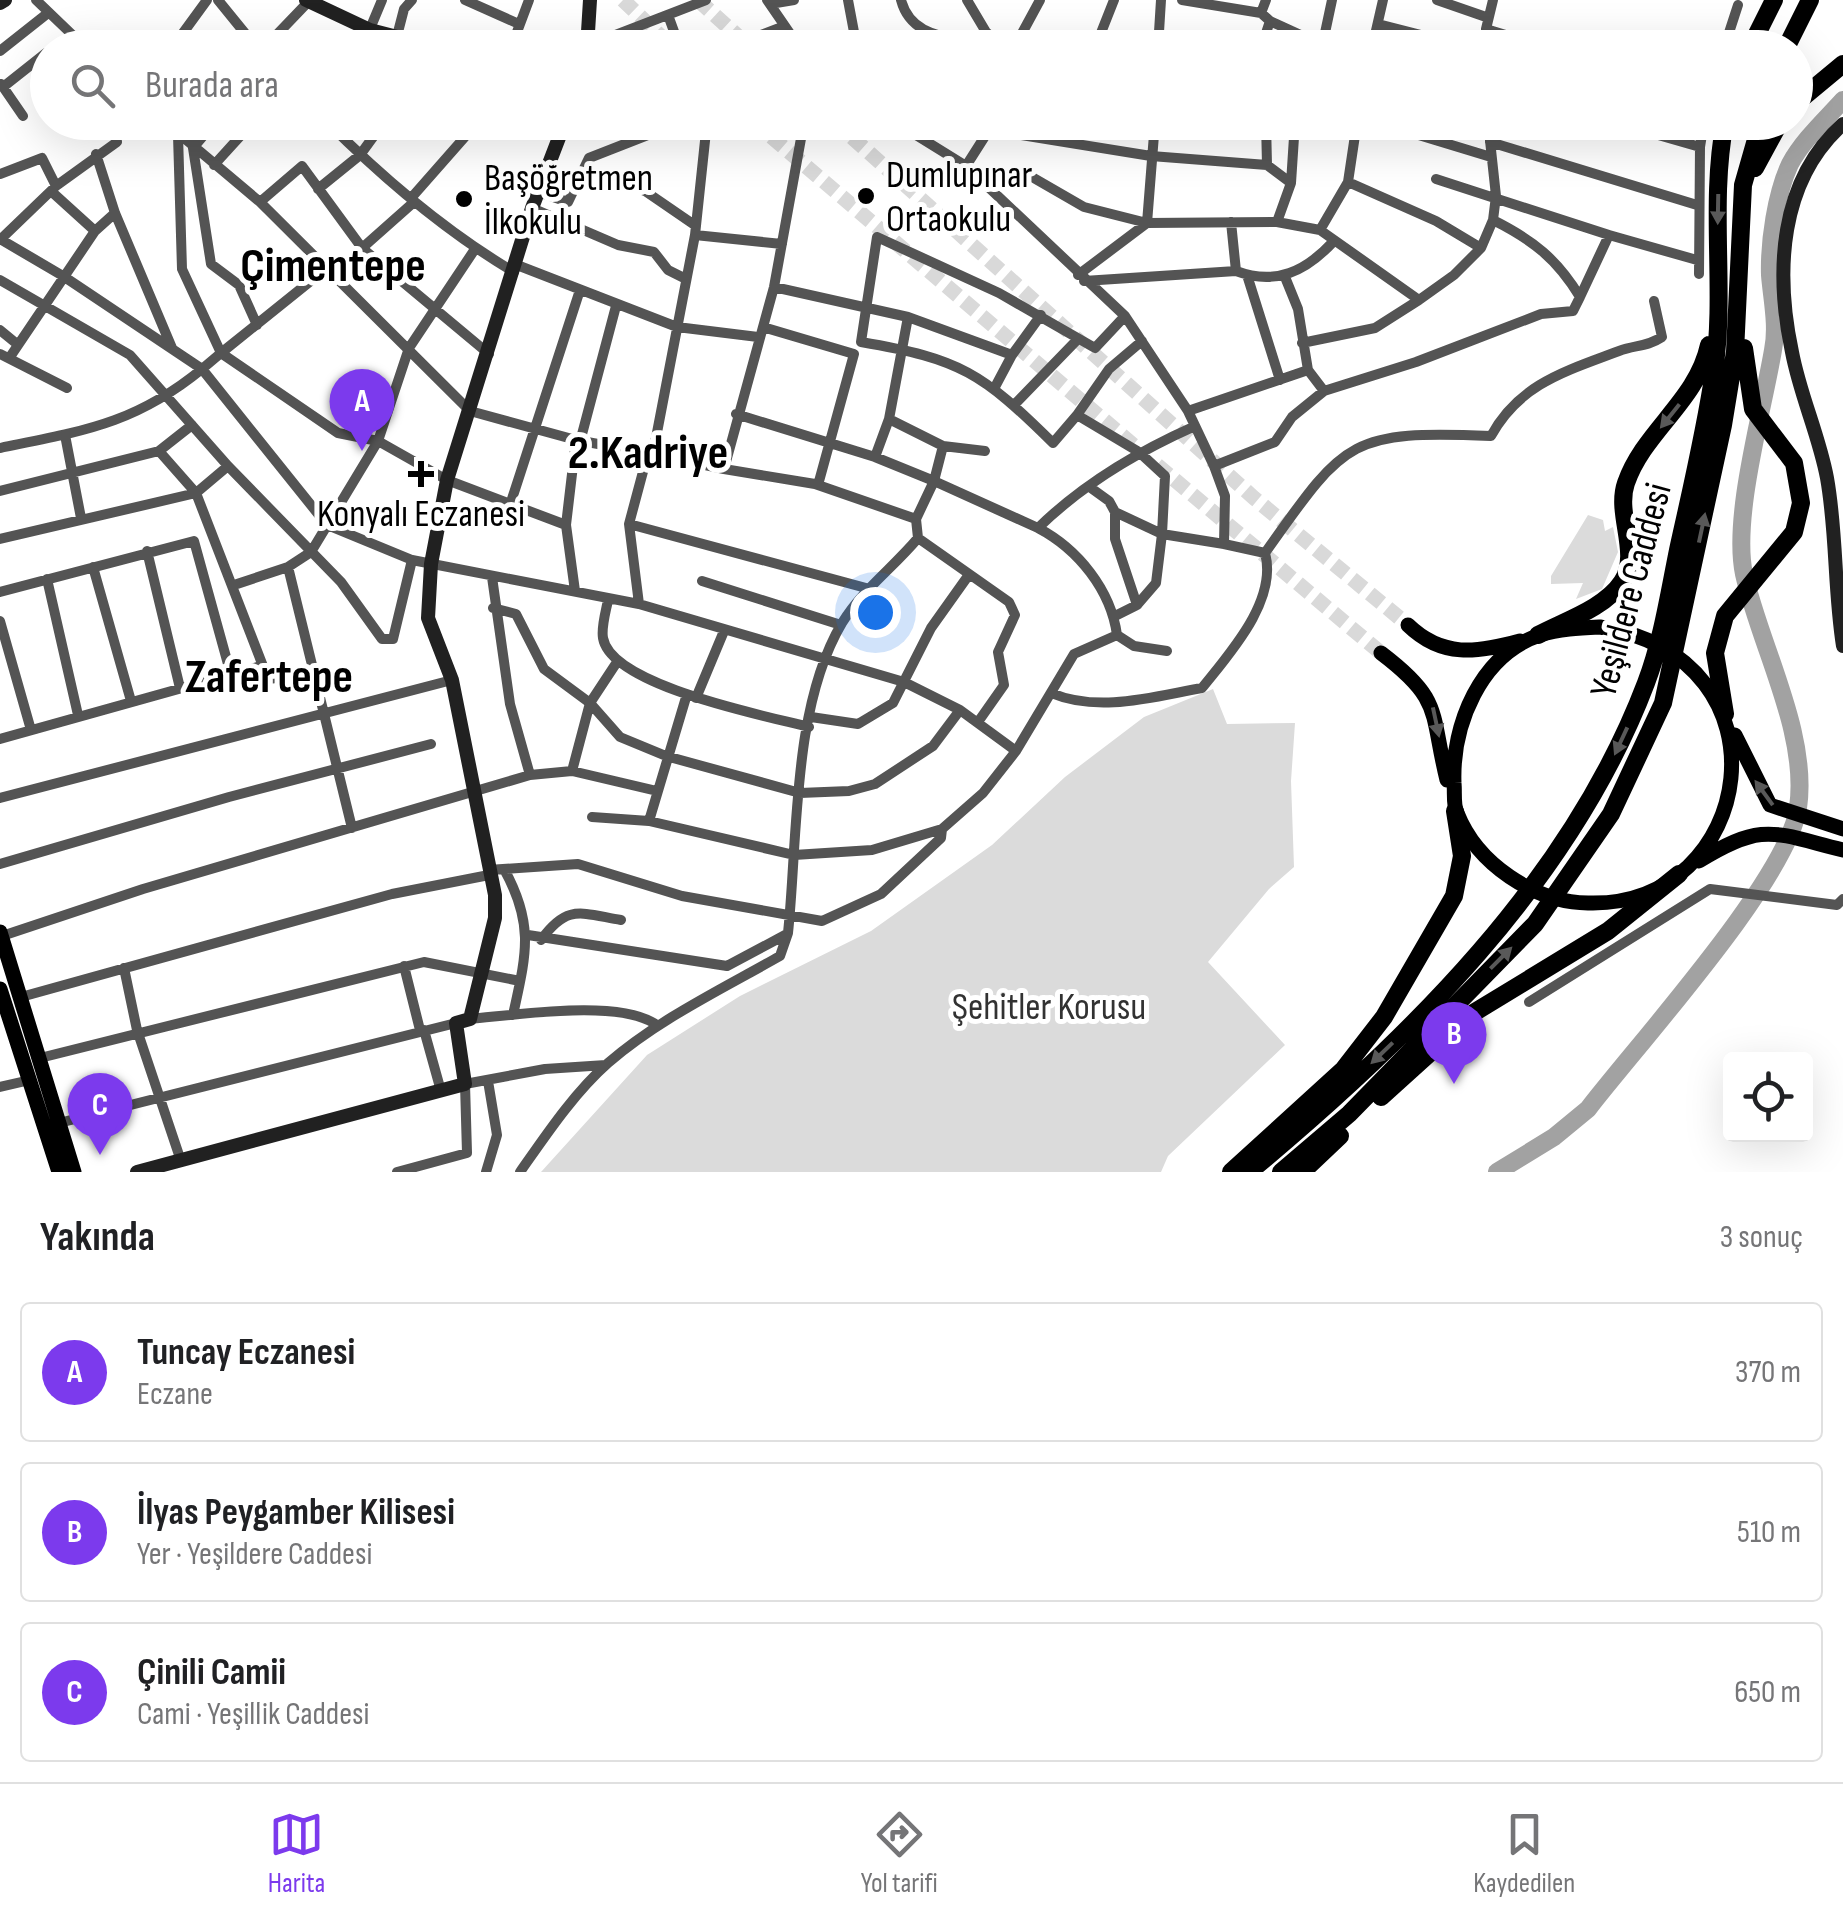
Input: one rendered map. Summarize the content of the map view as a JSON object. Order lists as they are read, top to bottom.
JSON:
{
  "streets": {
    "highway": ["Yeşildere Caddesi"]
  },
  "districts": ["Çimentepe", "2.Kadriye", "Zafertepe"],
  "parks": ["Şehitler Korusu"],
  "places": {
    "other": ["Dumlupınar Ortaokulu", "Başöğretmen İlkokulu"],
    "health": ["Konyalı Eczanesi"]
  },
  "page": {
    "search": "Burada ara",
    "pins": ["A", "B", "C"],
    "heading": ["Yakında", "3 sonuç"],
    "list": [
      {
        "mark": "A",
        "name": "Tuncay Eczanesi",
        "note": "Eczane",
        "value": "370 m"
      },
      {
        "mark": "B",
        "name": "İlyas Peygamber Kilisesi",
        "note": "Yer · Yeşildere Caddesi",
        "value": "510 m"
      },
      {
        "mark": "C",
        "name": "Çinili Camii",
        "note": "Cami · Yeşillik Caddesi",
        "value": "650 m"
      }
    ],
    "nav": ["Harita", "Yol tarifi", "Kaydedilen"]
  }
}
